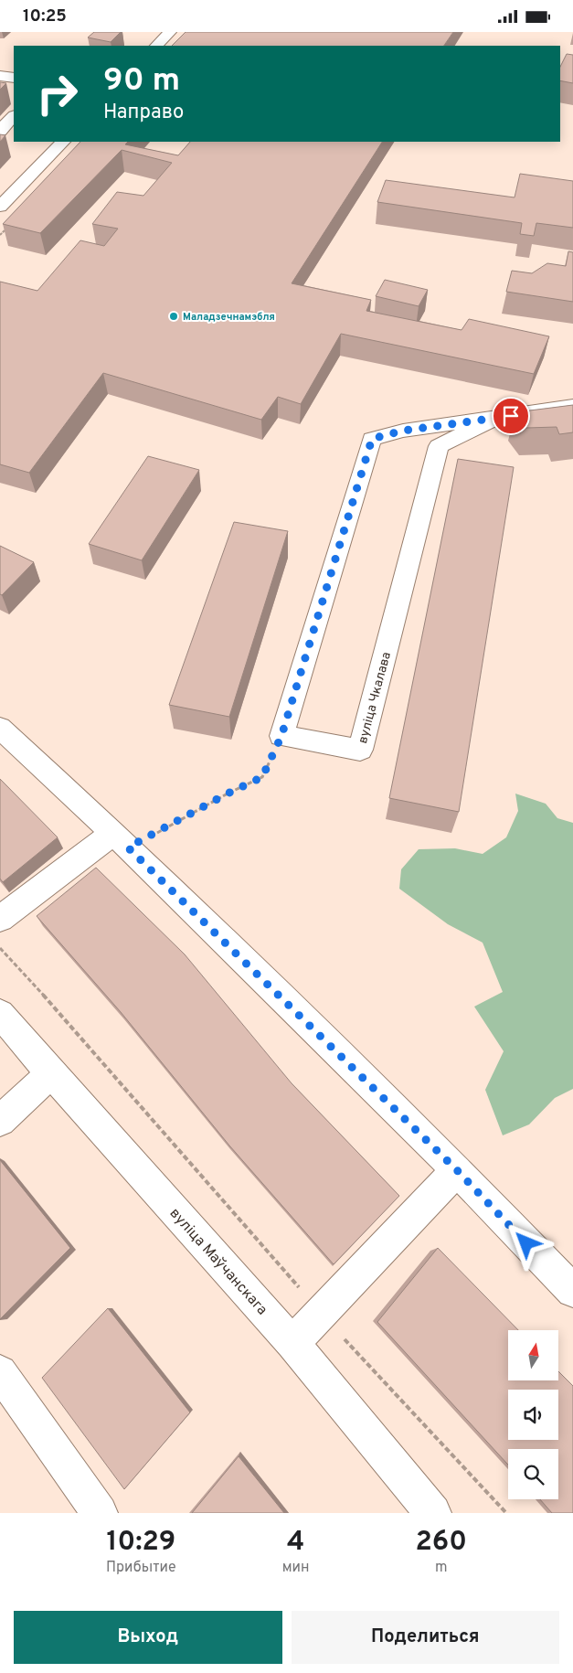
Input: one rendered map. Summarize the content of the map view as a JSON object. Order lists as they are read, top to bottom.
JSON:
{
  "streets": {
    "street": ["вуліца Чкалава", "вуліца Маўчанскага"]
  },
  "places": ["Маладзечнамэбля"],
  "north": "top",
  "page": {
    "status": "10:25",
    "turn": ["90 m", "Направо"],
    "eta": [
      "10:29",
      "Прибытие",
      "4",
      "мин",
      "260",
      "m"
    ],
    "buttons": ["Выход", "Поделиться"]
  }
}
